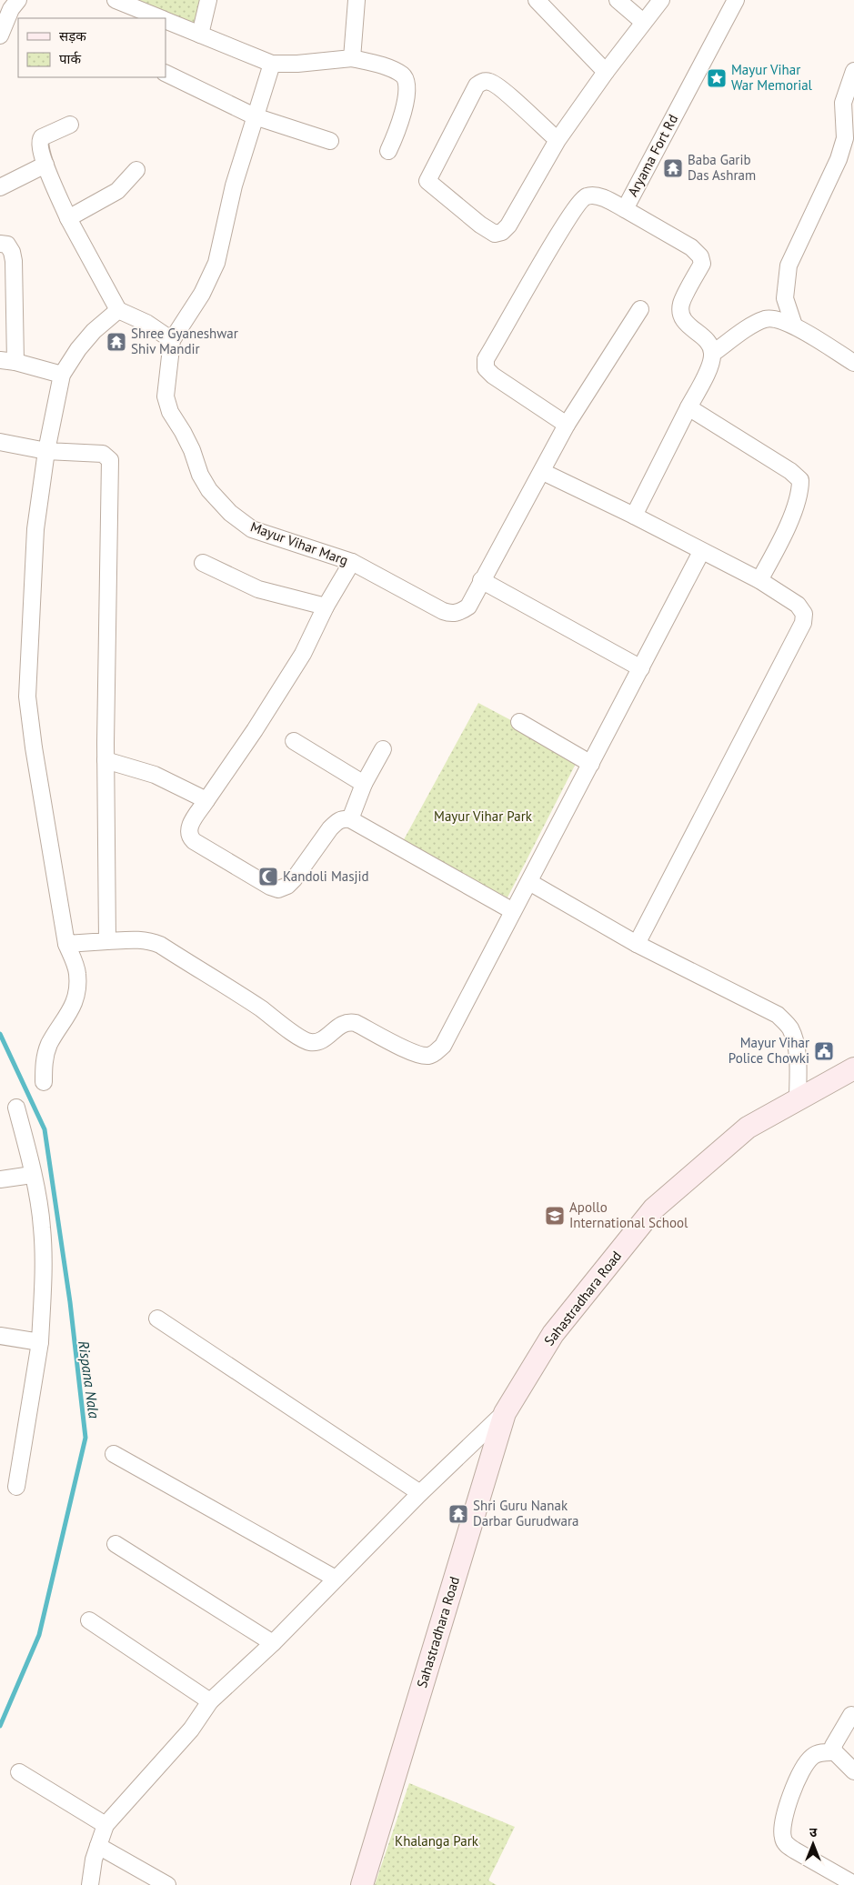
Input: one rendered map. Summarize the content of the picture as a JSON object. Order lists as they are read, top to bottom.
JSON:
{
  "streets": {
    "main road": ["Sahastradhara Road"],
    "street": ["Aryama Fort Rd", "Mayur Vihar Marg"]
  },
  "water": ["Rispana Nala"],
  "parks": ["Mayur Vihar Park", "Khalanga Park"],
  "places": {
    "place": ["Mayur Vihar War Memorial"],
    "temple": ["Baba Garib Das Ashram", "Shree Gyaneshwar Shiv Mandir", "Shri Guru Nanak Darbar Gurudwara"],
    "mosque": ["Kandoli Masjid"],
    "public building": ["Mayur Vihar Police Chowki"],
    "school or university": ["Apollo International School"]
  },
  "legend": ["सड़क", "पार्क"],
  "north": "top"
}
